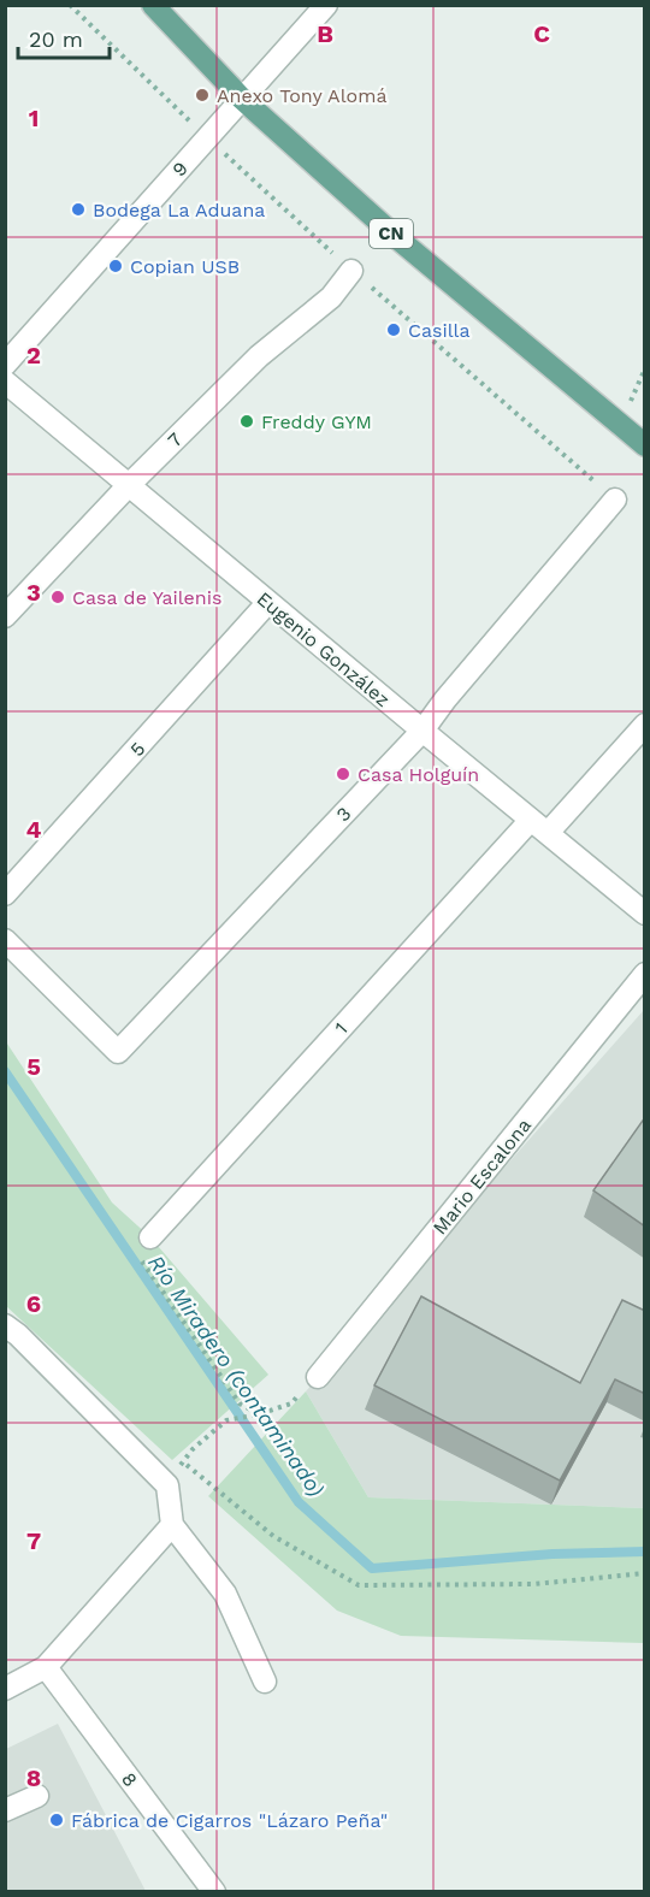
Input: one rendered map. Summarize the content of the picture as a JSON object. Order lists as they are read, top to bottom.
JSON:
{
  "streets": {
    "main road": ["CN"],
    "street": [
      "9",
      "7",
      "Eugenio González",
      "5",
      "3",
      "1",
      "Mario Escalona",
      "8"
    ]
  },
  "crossings": [
    ["9", "CN"],
    ["7", "Eugenio González"],
    ["Eugenio González", "5"],
    ["Eugenio González", "3"],
    ["Eugenio González", "1"]
  ],
  "water": ["Río Miradero (contaminado)"],
  "places": [
    "Anexo Tony Alomá",
    "Bodega La Aduana",
    "Copian USB",
    "Casilla",
    "Freddy GYM",
    "Casa de Yailenis",
    "Casa Holguín",
    "Fábrica de Cigarros \"Lázaro Peña\""
  ],
  "scale_bar": "20 m",
  "grid": {
    "columns": ["B", "C"],
    "rows": [
      "1",
      "2",
      "3",
      "4",
      "5",
      "6",
      "7",
      "8"
    ]
  }
}
